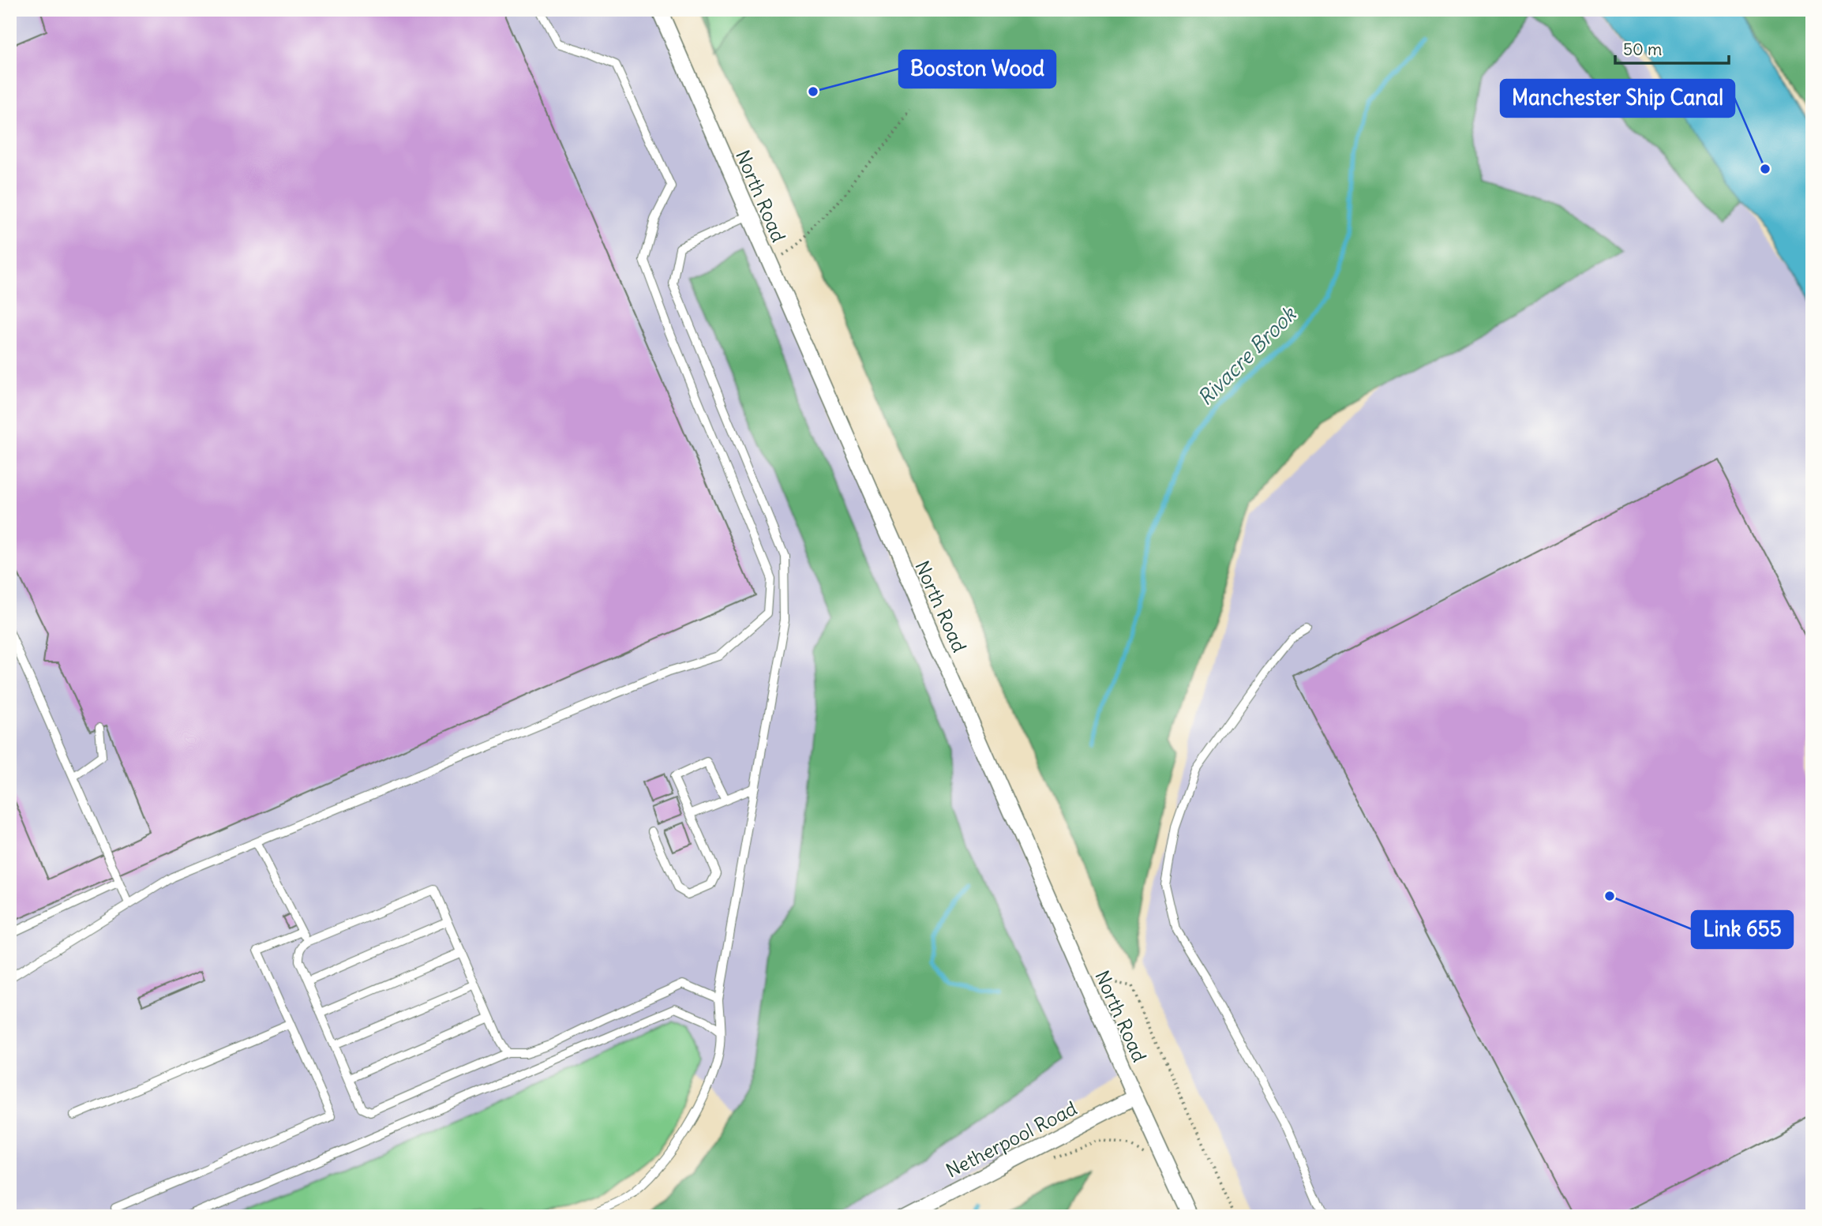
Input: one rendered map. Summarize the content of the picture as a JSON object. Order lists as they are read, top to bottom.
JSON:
{
  "streets": {
    "street": ["North Road", "Netherpool Road"]
  },
  "crossings": [
    ["North Road", "Netherpool Road"]
  ],
  "water": ["Rivacre Brook"],
  "places": ["Booston Wood", "Manchester Ship Canal", "Link 655"],
  "scale_bar": "50 m"
}
